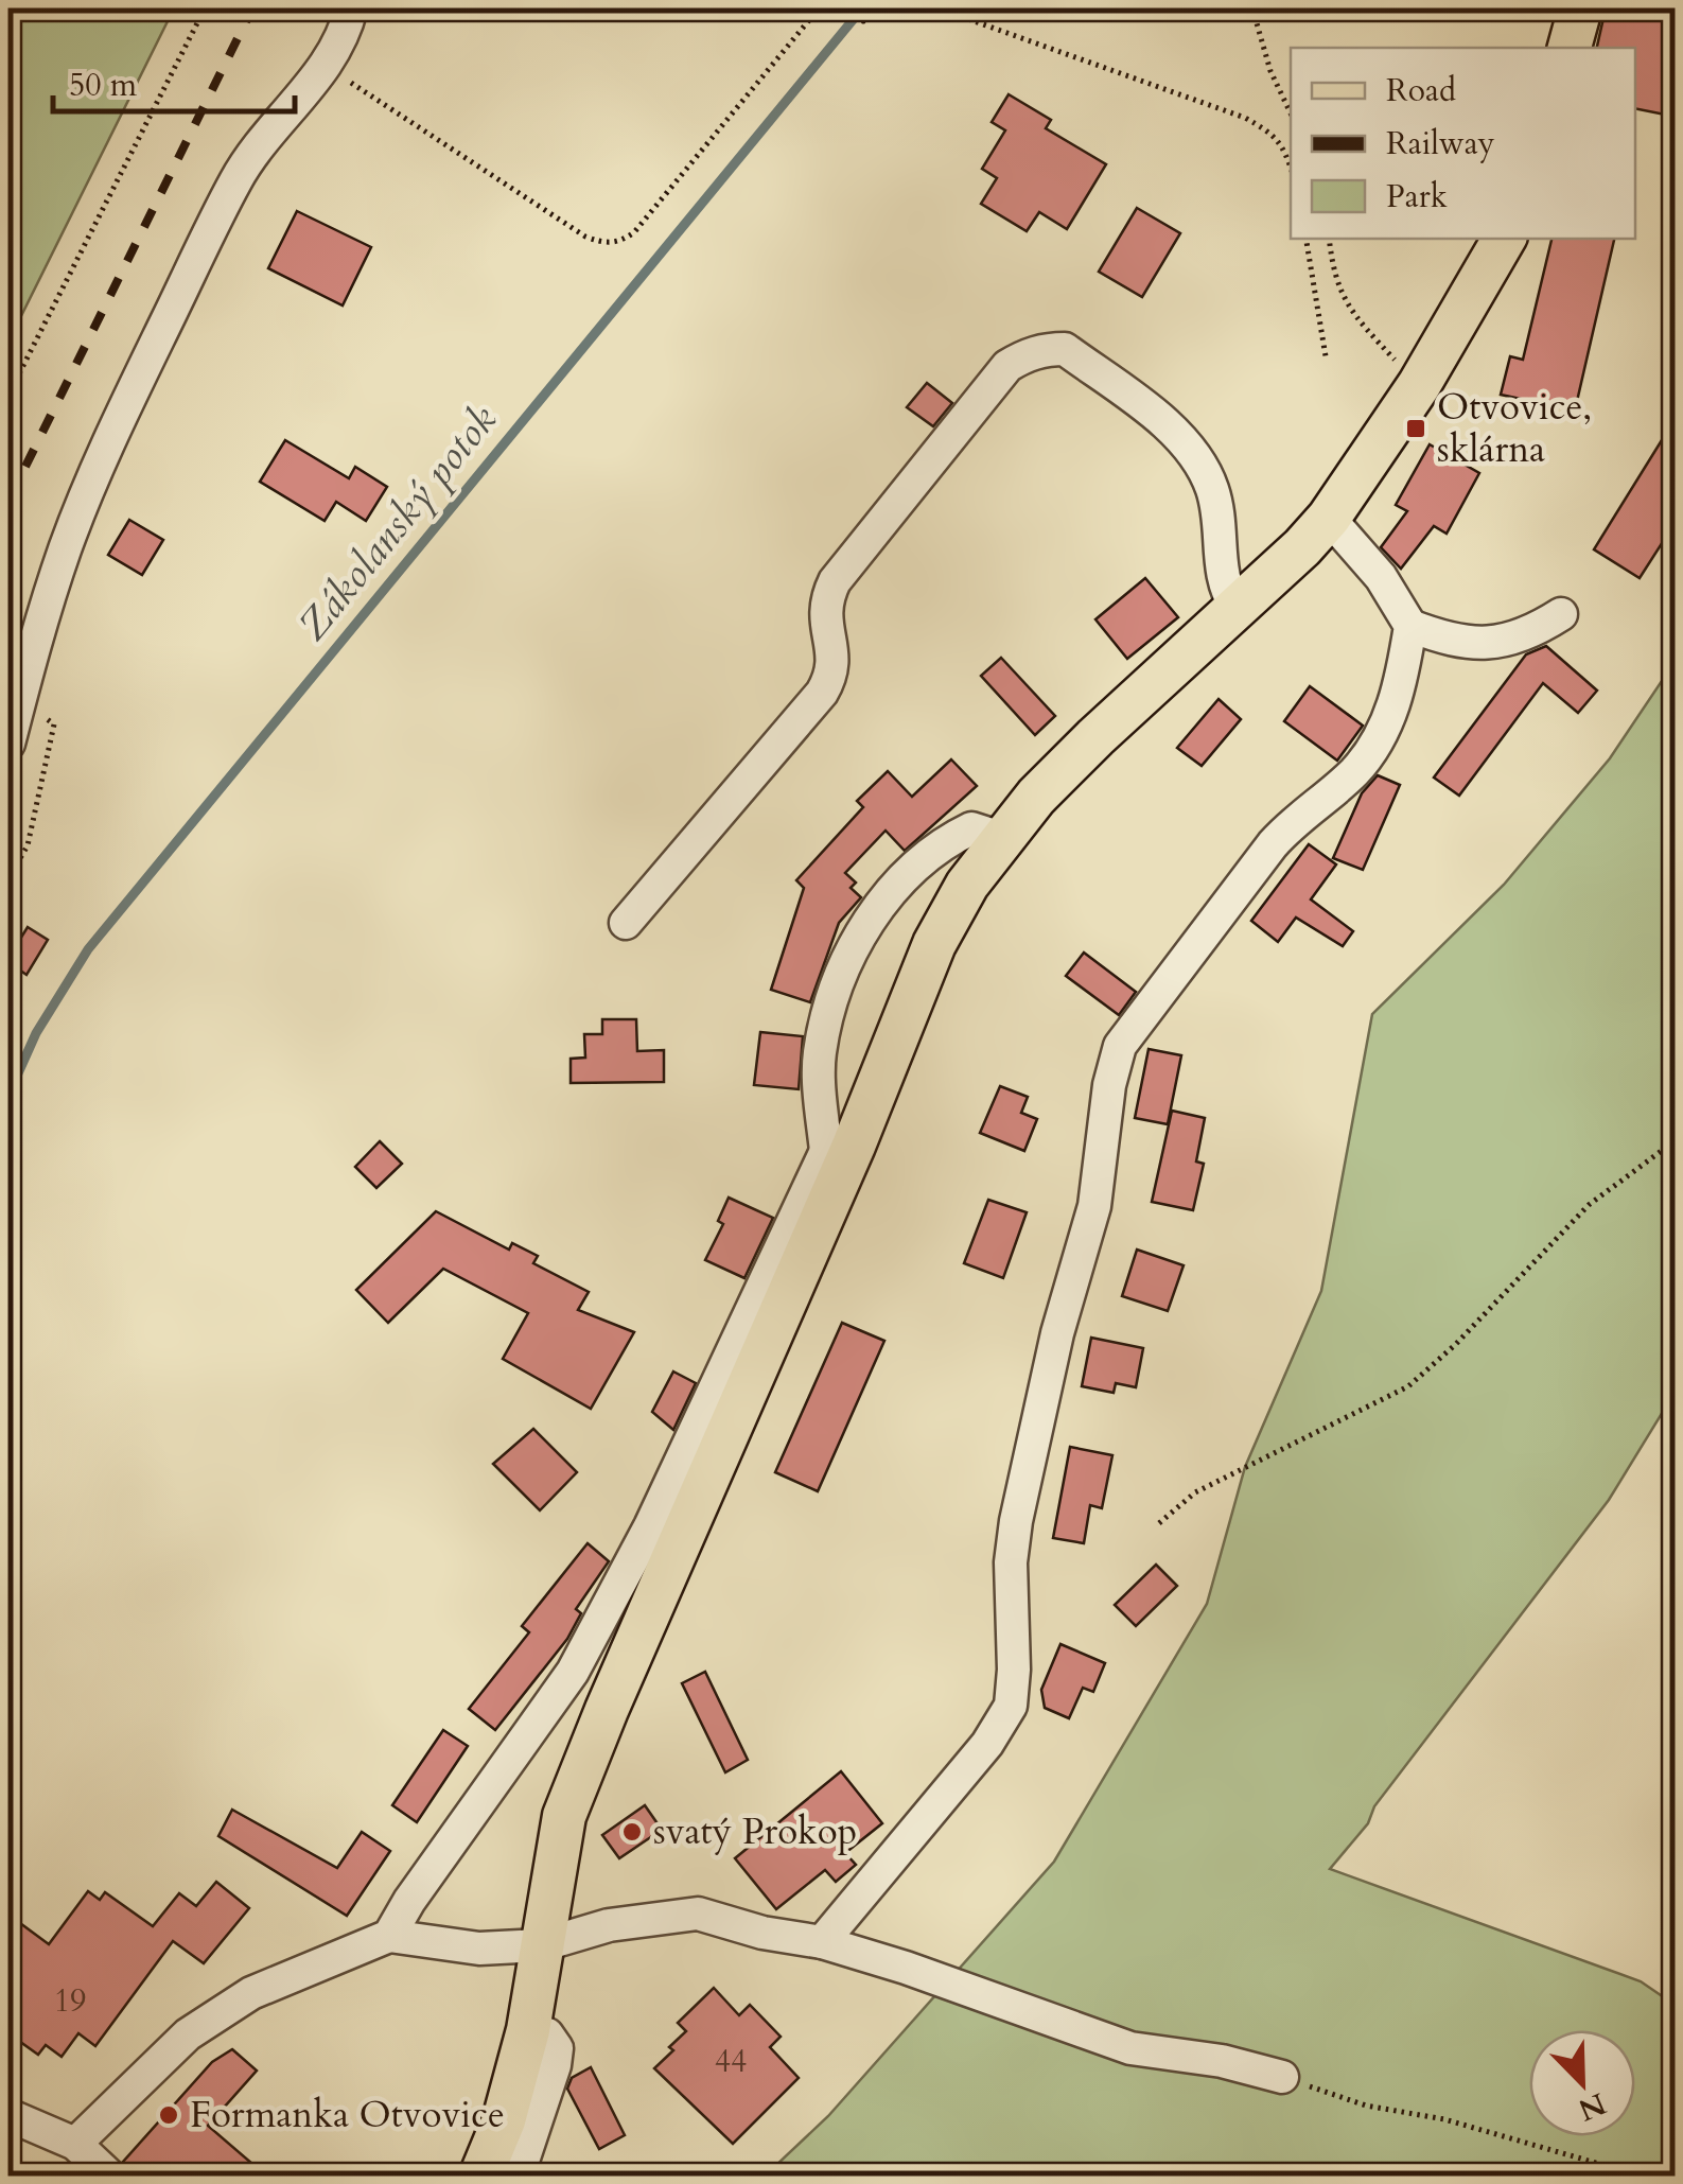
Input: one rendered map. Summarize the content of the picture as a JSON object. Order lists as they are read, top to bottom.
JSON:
{
  "water": ["Zákolanský potok"],
  "places": {
    "transit": ["Otvovice, sklárna"],
    "other": ["svatý Prokop", "Formanka Otvovice"]
  },
  "house_numbers": ["19", "44"],
  "legend": ["Road", "Railway", "Park"],
  "scale_bar": "50 m",
  "north": "bottom right"
}
